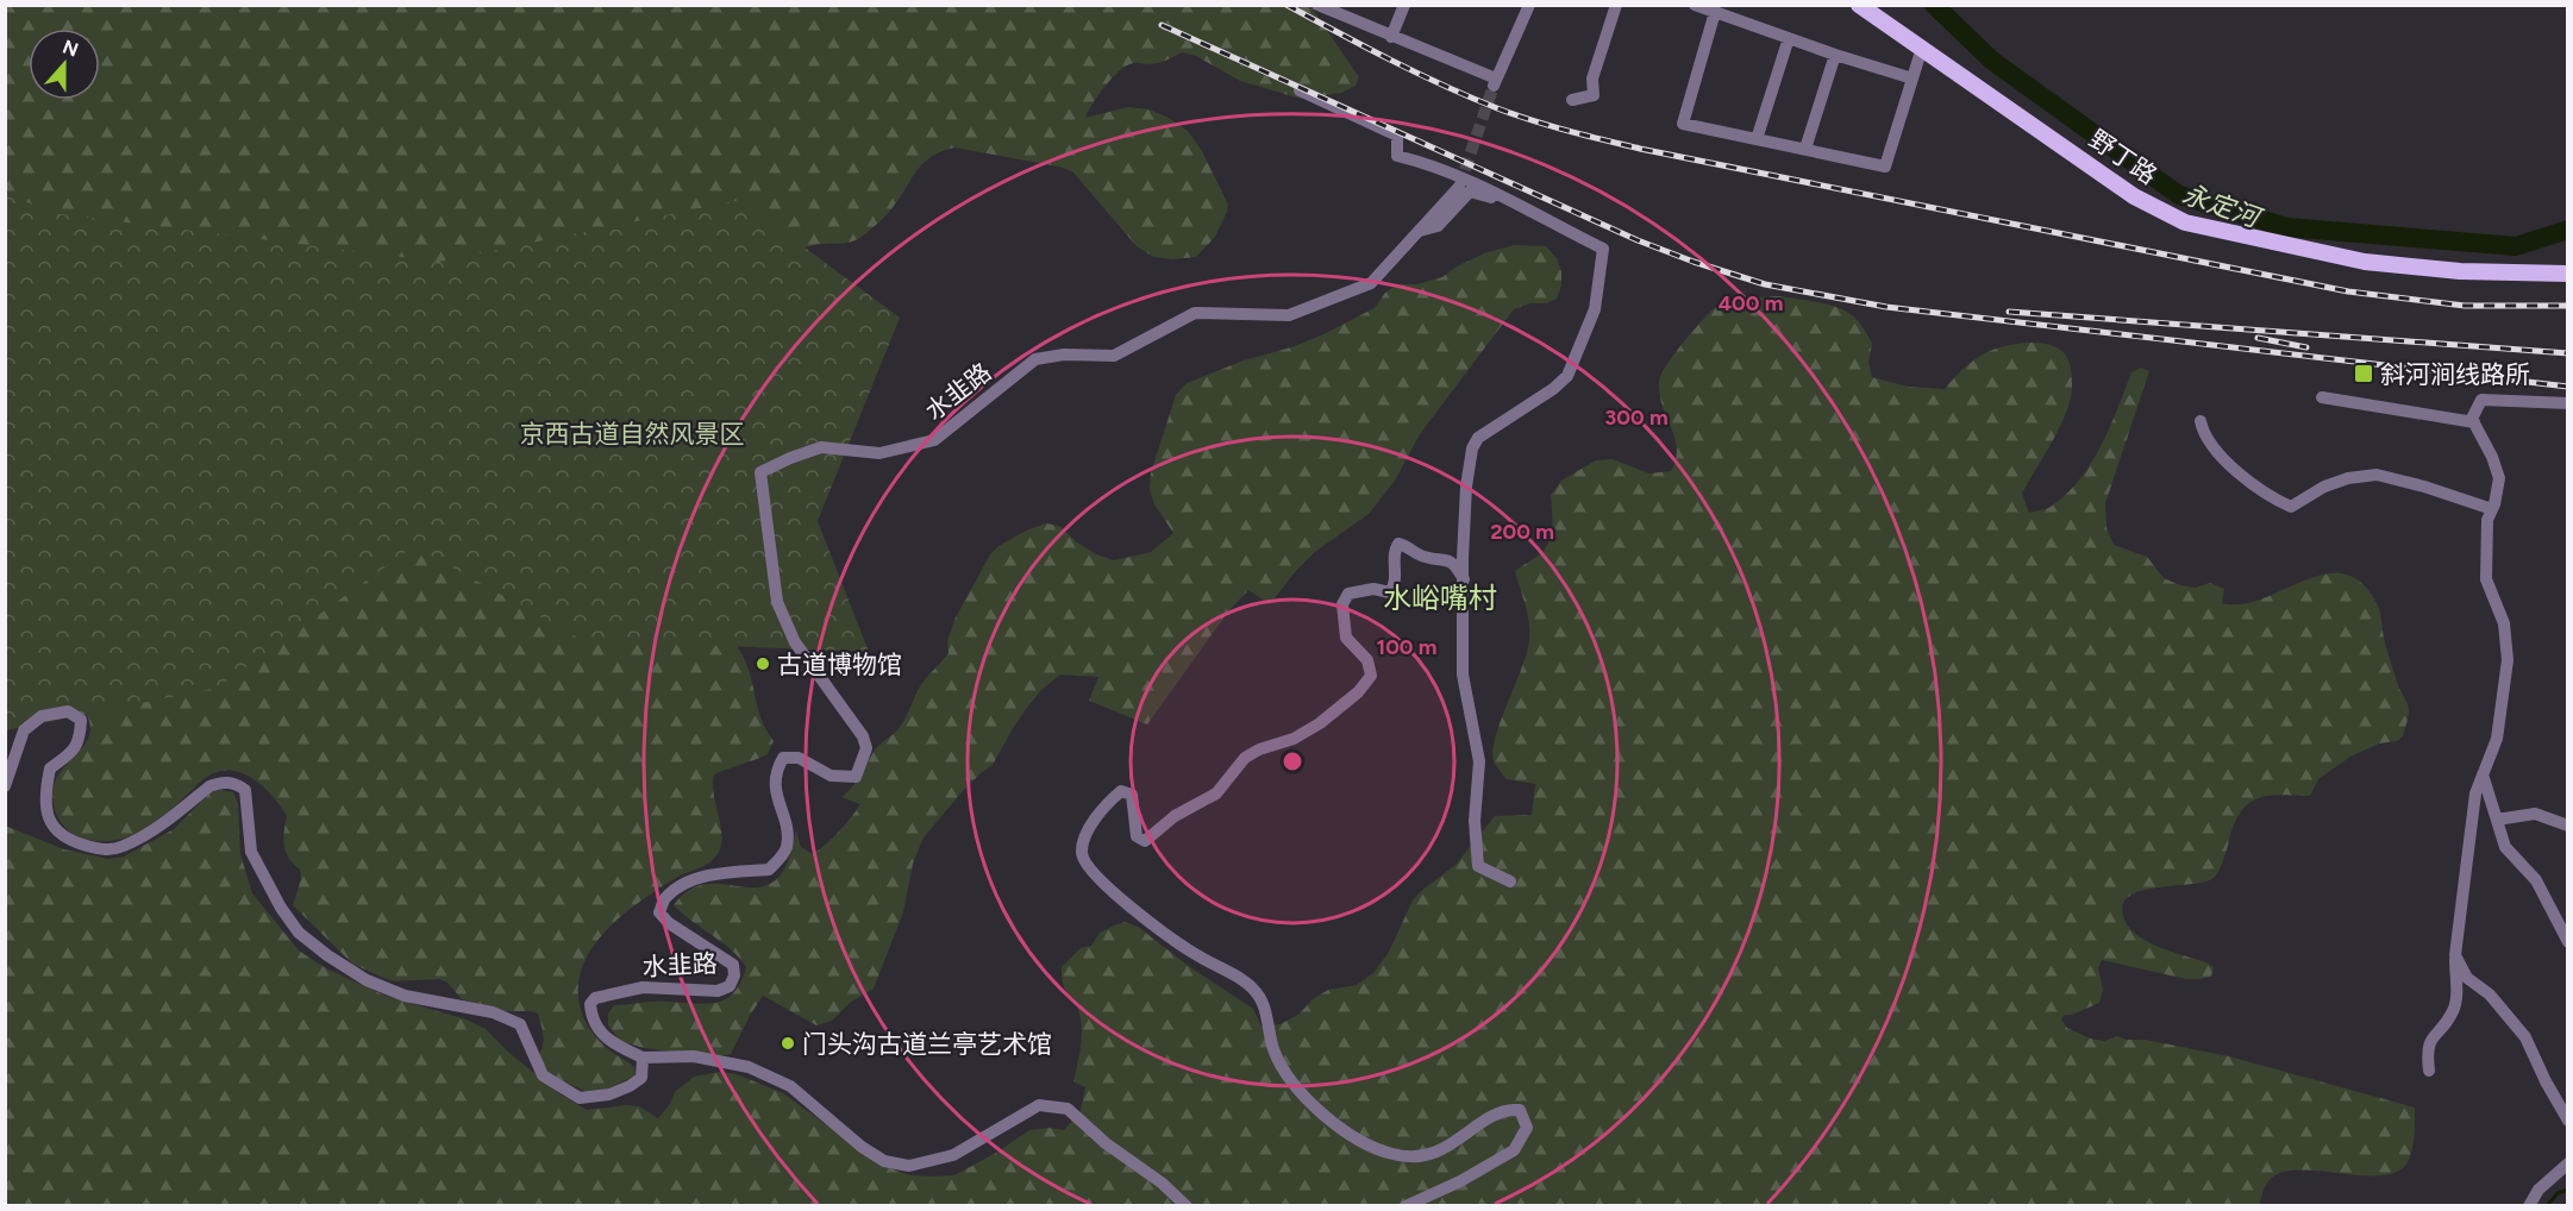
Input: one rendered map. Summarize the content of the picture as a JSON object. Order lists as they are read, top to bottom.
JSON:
{
  "streets": {
    "main road": ["野丁路"],
    "street": ["水韭路"]
  },
  "districts": ["水峪嘴村"],
  "water": ["永定河"],
  "parks": ["京西古道自然风景区"],
  "places": {
    "transit": ["斜河涧线路所"],
    "other": ["古道博物馆", "门头沟古道兰亭艺术馆"]
  },
  "north": "top",
  "rings": [
    "400 m",
    "300 m",
    "200 m",
    "100 m"
  ]
}
